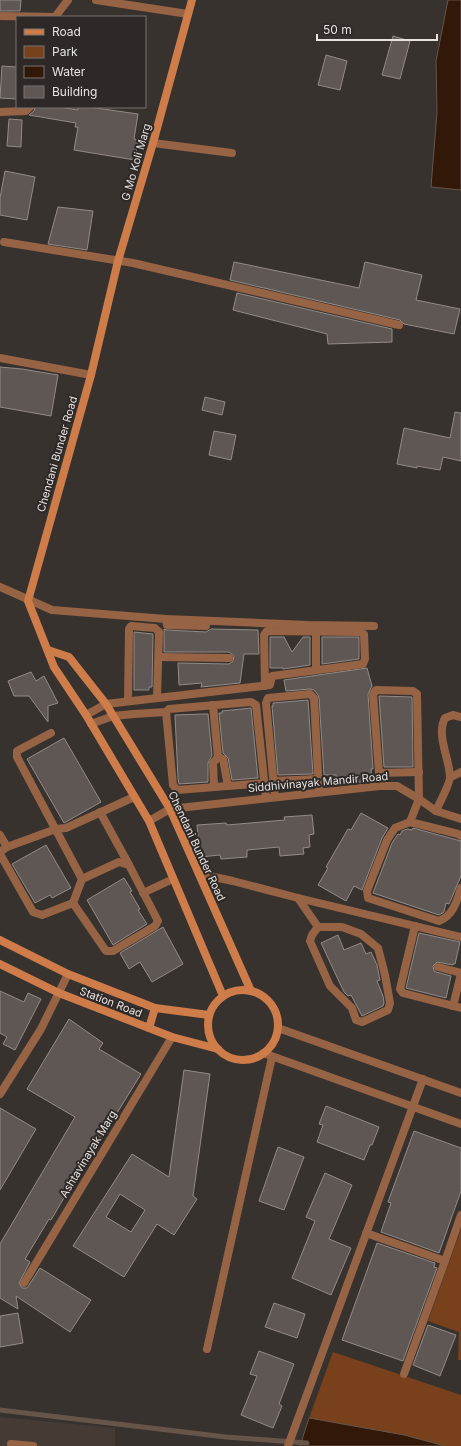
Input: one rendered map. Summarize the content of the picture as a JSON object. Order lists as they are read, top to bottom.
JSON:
{
  "streets": {
    "main road": ["G Mo Koli Marg", "Chendani Bunder Road", "Station Road"],
    "street": ["Siddhivinayak Mandir Road", "Ashtavinayak Marg"]
  },
  "crossings": [
    ["G Mo Koli Marg", "Chendani Bunder Road"],
    ["Chendani Bunder Road", "Siddhivinayak Mandir Road"],
    ["Chendani Bunder Road", "Station Road"],
    ["Station Road", "Ashtavinayak Marg"]
  ],
  "legend": [
    "Road",
    "Park",
    "Water",
    "Building"
  ],
  "scale_bar": "50 m"
}
